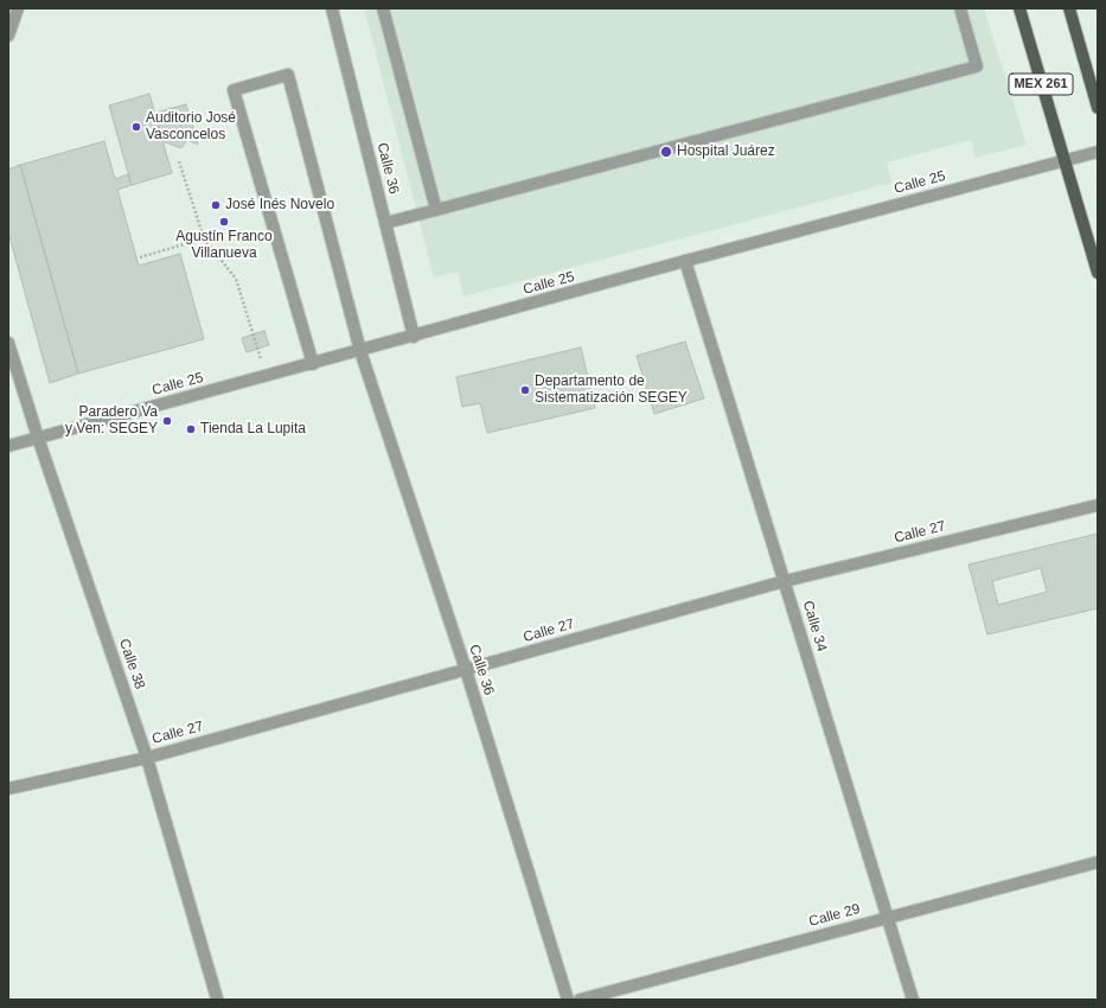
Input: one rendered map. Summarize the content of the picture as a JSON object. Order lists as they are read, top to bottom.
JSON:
{
  "streets": {
    "main road": ["MEX 261"],
    "street": [
      "Calle 36",
      "Calle 25",
      "Calle 27",
      "Calle 34",
      "Calle 38",
      "Calle 29"
    ]
  },
  "crossings": [
    ["MEX 261", "Calle 25"],
    ["Calle 36", "Calle 25"],
    ["Calle 36", "Calle 27"],
    ["Calle 25", "Calle 34"],
    ["Calle 25", "Calle 38"],
    ["Calle 27", "Calle 34"],
    ["Calle 27", "Calle 38"],
    ["Calle 34", "Calle 29"]
  ],
  "places": [
    "Auditorio José Vasconcelos",
    "Hospital Juárez",
    "José Inés Novelo",
    "Agustín Franco Villanueva",
    "Departamento de Sistematización SEGEY",
    "Paradero Va y Ven: SEGEY",
    "Tienda La Lupita"
  ]
}
